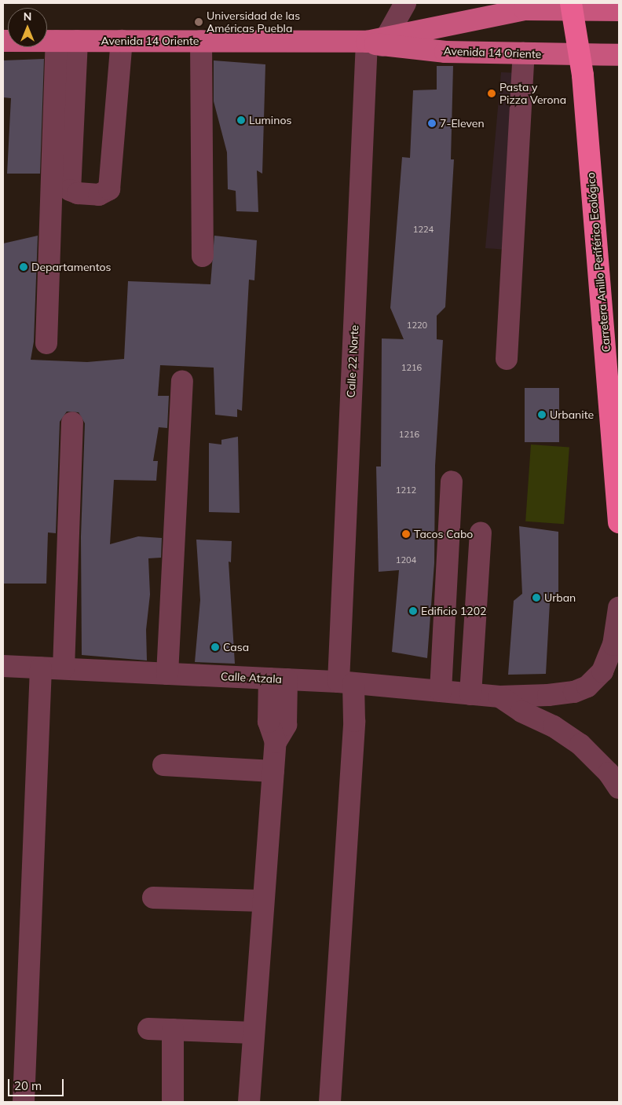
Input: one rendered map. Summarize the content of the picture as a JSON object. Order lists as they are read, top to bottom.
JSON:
{
  "streets": {
    "highway": ["Carretera Anillo Periférico Ecológico"],
    "main road": ["Avenida 14 Oriente"],
    "street": ["Calle 22 Norte", "Calle Atzala"]
  },
  "crossings": [
    ["Avenida 14 Oriente", "Calle 22 Norte"],
    ["Calle 22 Norte", "Calle Atzala"]
  ],
  "places": [
    "Universidad de las Américas Puebla",
    "Pasta y Pizza Verona",
    "Luminos",
    "7-Eleven",
    "Departamentos",
    "Urbanite",
    "Tacos Cabo",
    "Urban",
    "Edificio 1202",
    "Casa"
  ],
  "house_numbers": [
    "1224",
    "1220",
    "1216",
    "1216",
    "1212",
    "1204"
  ],
  "scale_bar": "20 m",
  "north": "top"
}
